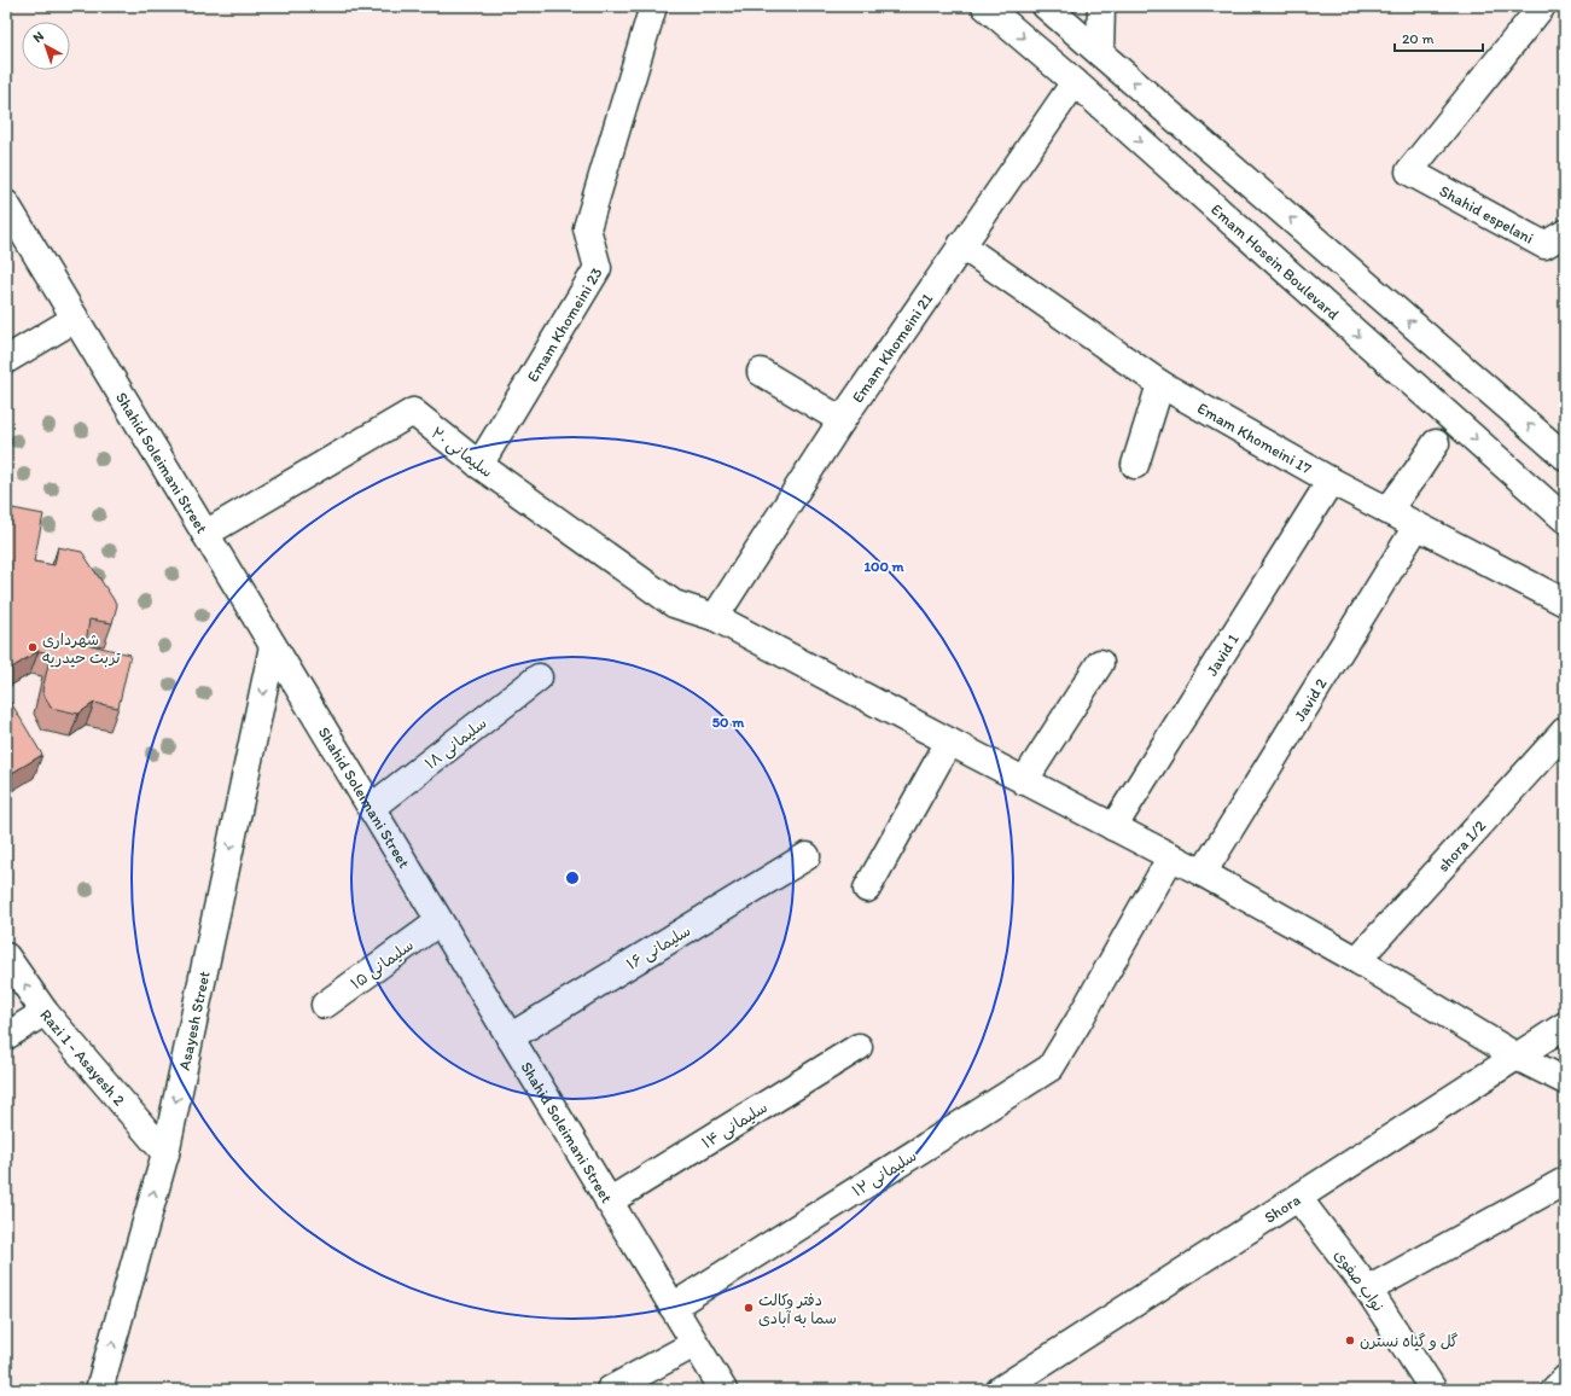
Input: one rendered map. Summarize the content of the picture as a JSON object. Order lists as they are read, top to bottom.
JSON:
{
  "streets": {
    "street": [
      "Shahid espelani",
      "Emam Hosein Boulevard",
      "Emam Khomeini 23",
      "Emam Khomeini 21",
      "Emam Khomeini 17",
      "سلیمانی ۲۰",
      "Shahid Soleimani Street",
      "Javid 1",
      "Javid 2",
      "سلیمانی ۱۸",
      "shora 1/2",
      "سلیمانی ۱۶",
      "سلیمانی ۱۵",
      "Asayesh Street",
      "Razi 1 - Asayesh 2",
      "سلیمانی ۱۴",
      "سلیمانی ۱۲",
      "Shora",
      "نواب صفوی"
    ]
  },
  "crossings": [
    ["Emam Hosein Boulevard", "Emam Khomeini 21"],
    ["Emam Khomeini 23", "سلیمانی ۲۰"],
    ["Emam Khomeini 21", "Emam Khomeini 17"],
    ["Emam Khomeini 21", "سلیمانی ۲۰"],
    ["Emam Khomeini 17", "Javid 1"],
    ["Emam Khomeini 17", "Javid 2"],
    ["سلیمانی ۲۰", "Shahid Soleimani Street"],
    ["سلیمانی ۲۰", "Javid 1"],
    ["سلیمانی ۲۰", "Javid 2"],
    ["سلیمانی ۲۰", "shora 1/2"],
    ["سلیمانی ۲۰", "سلیمانی ۱۲"],
    ["سلیمانی ۲۰", "Shora"],
    ["Shahid Soleimani Street", "سلیمانی ۱۸"],
    ["Shahid Soleimani Street", "سلیمانی ۱۶"],
    ["Shahid Soleimani Street", "سلیمانی ۱۵"],
    ["Shahid Soleimani Street", "Asayesh Street"],
    ["Shahid Soleimani Street", "سلیمانی ۱۴"],
    ["Shahid Soleimani Street", "سلیمانی ۱۲"],
    ["Asayesh Street", "Razi 1 - Asayesh 2"],
    ["Shora", "نواب صفوی"]
  ],
  "places": ["شهرداری تربت حیدریه", "دفتر وکالت سما به آبادی", "گل و گیاه نسترن"],
  "scale_bar": "20 m",
  "north": "top left",
  "rings": ["100 m", "50 m"]
}
